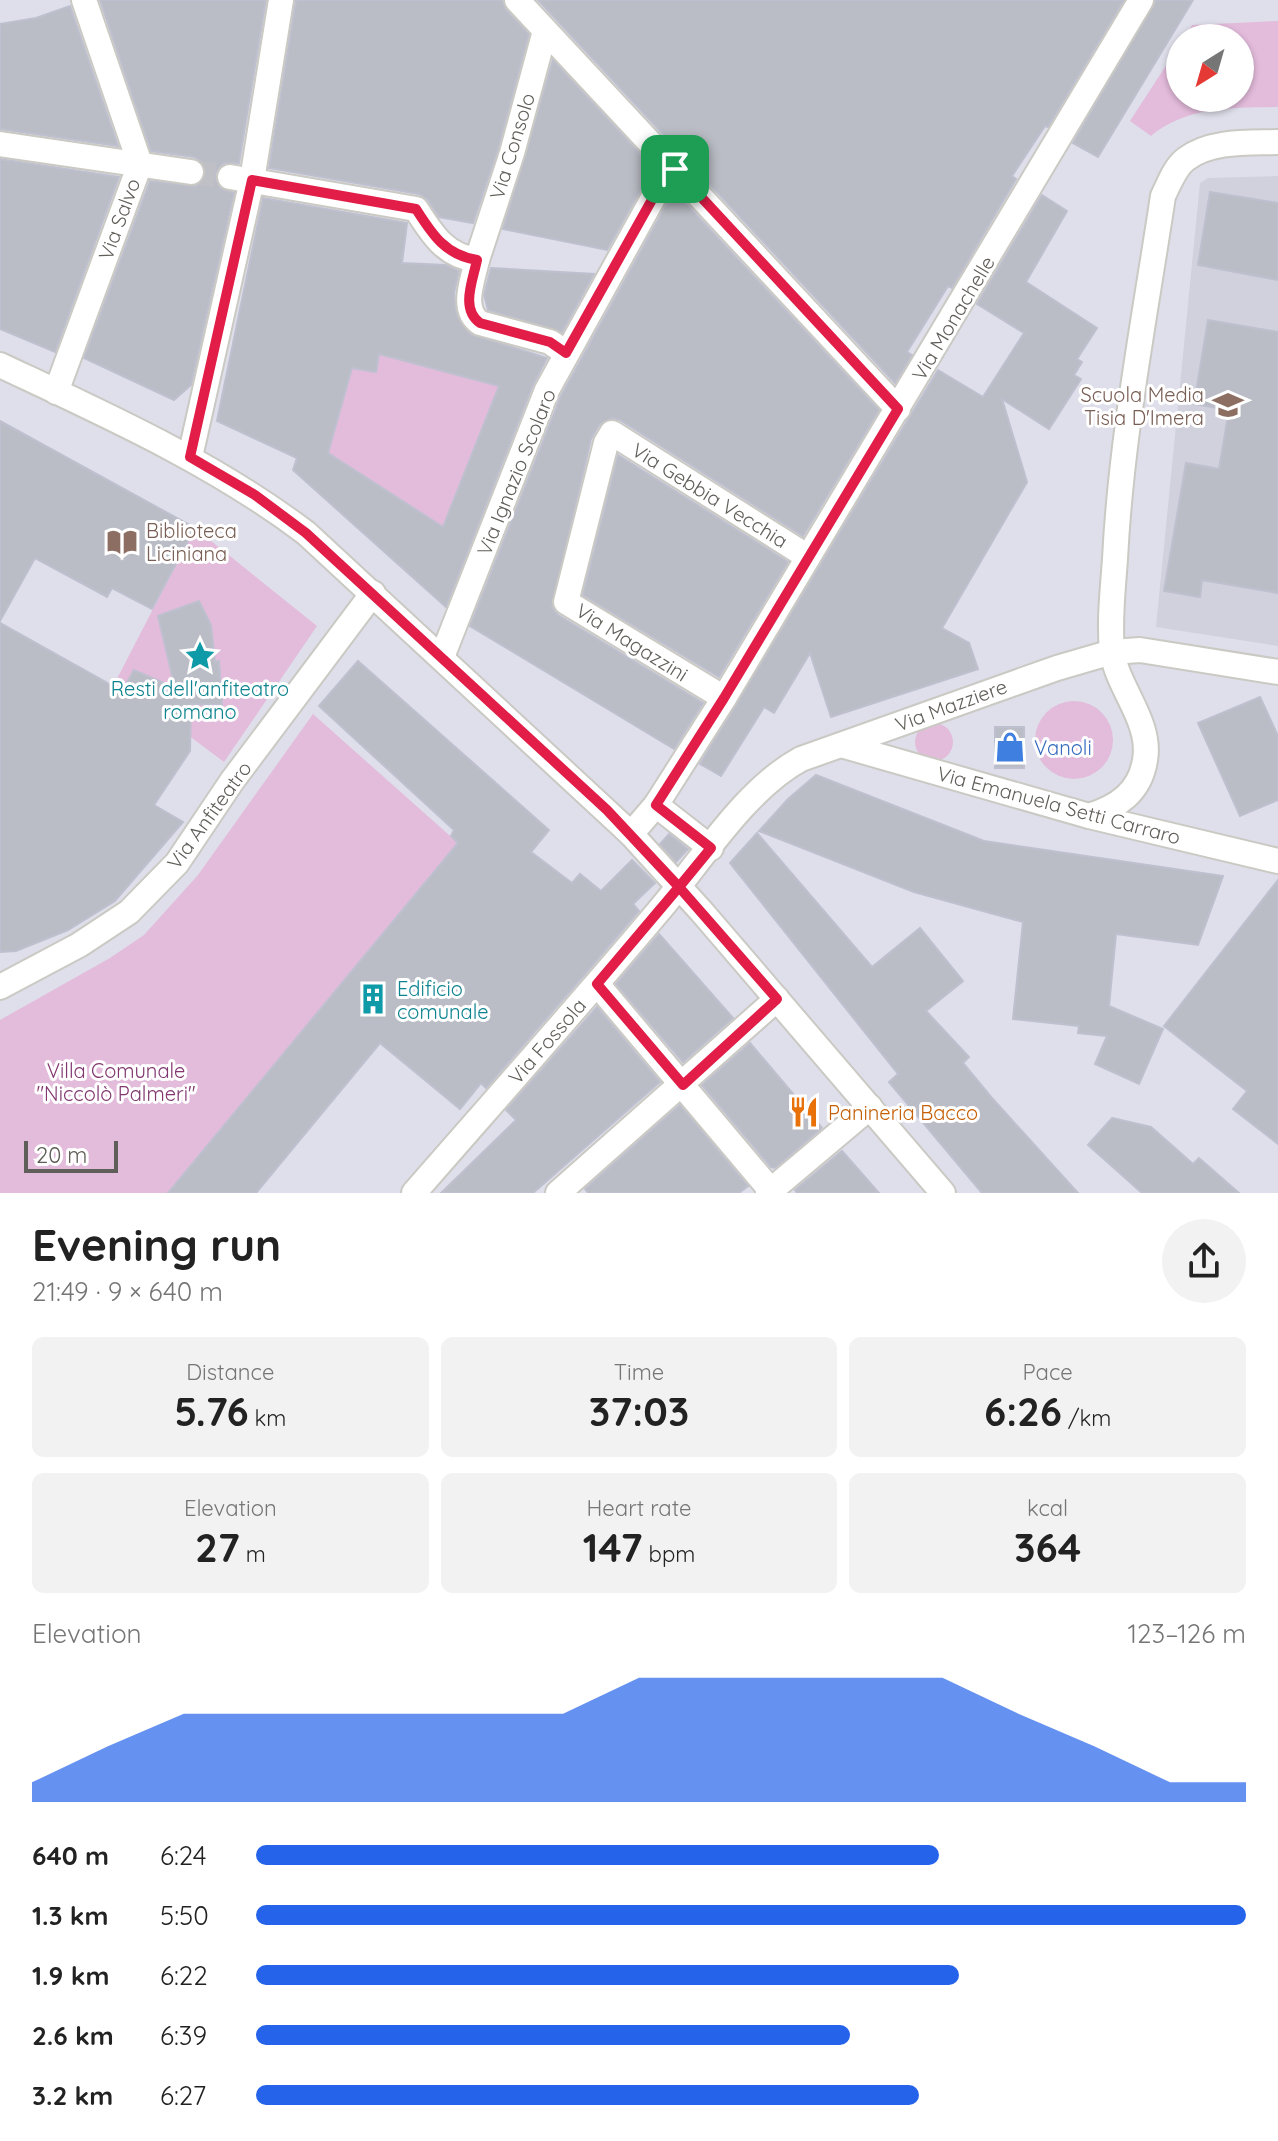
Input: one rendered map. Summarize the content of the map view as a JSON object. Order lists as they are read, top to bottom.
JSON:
{
  "streets": {
    "street": [
      "Via Consolo",
      "Via Salvo",
      "Via Monachelle",
      "Via Ignazio Scolaro",
      "Via Gebbia Vecchia",
      "Via Magazzini",
      "Via Mazziere",
      "Via Emanuela Setti Carraro",
      "Via Anfiteatro",
      "Via Fossola"
    ]
  },
  "crossings": [
    ["Via Consolo", "Via Ignazio Scolaro"],
    ["Via Monachelle", "Via Gebbia Vecchia"],
    ["Via Monachelle", "Via Magazzini"],
    ["Via Gebbia Vecchia", "Via Magazzini"],
    ["Via Mazziere", "Via Emanuela Setti Carraro"],
    ["Via Mazziere", "Via Fossola"]
  ],
  "parks": ["Villa Comunale \"Niccolò Palmeri\""],
  "places": {
    "school or university": ["Scuola Media Tisia D'Imera"],
    "library": ["Biblioteca Liciniana"],
    "place": ["Resti dell'anfiteatro romano"],
    "shop": ["Vanoli"],
    "building": ["Edificio comunale"],
    "restaurant": ["Panineria Bacco"]
  },
  "scale_bar": "20 m",
  "north": "bottom left",
  "page": {
    "scale": "20 m",
    "heading": ["Evening run", "21:49 · 9 × 640 m"],
    "stats": [
      ["Distance", "5.76 km"],
      ["Time", "37:03"],
      ["Pace", "6:26 /km"],
      ["Elevation", "27 m"],
      ["Heart rate", "147 bpm"],
      ["kcal", "364"]
    ],
    "chart": ["Elevation", "123–126 m"],
    "list": [
      {
        "name": "640 m",
        "note": "6:24"
      },
      {
        "name": "1.3 km",
        "note": "5:50"
      },
      {
        "name": "1.9 km",
        "note": "6:22"
      },
      {
        "name": "2.6 km",
        "note": "6:39"
      },
      {
        "name": "3.2 km",
        "note": "6:27"
      }
    ]
  }
}
